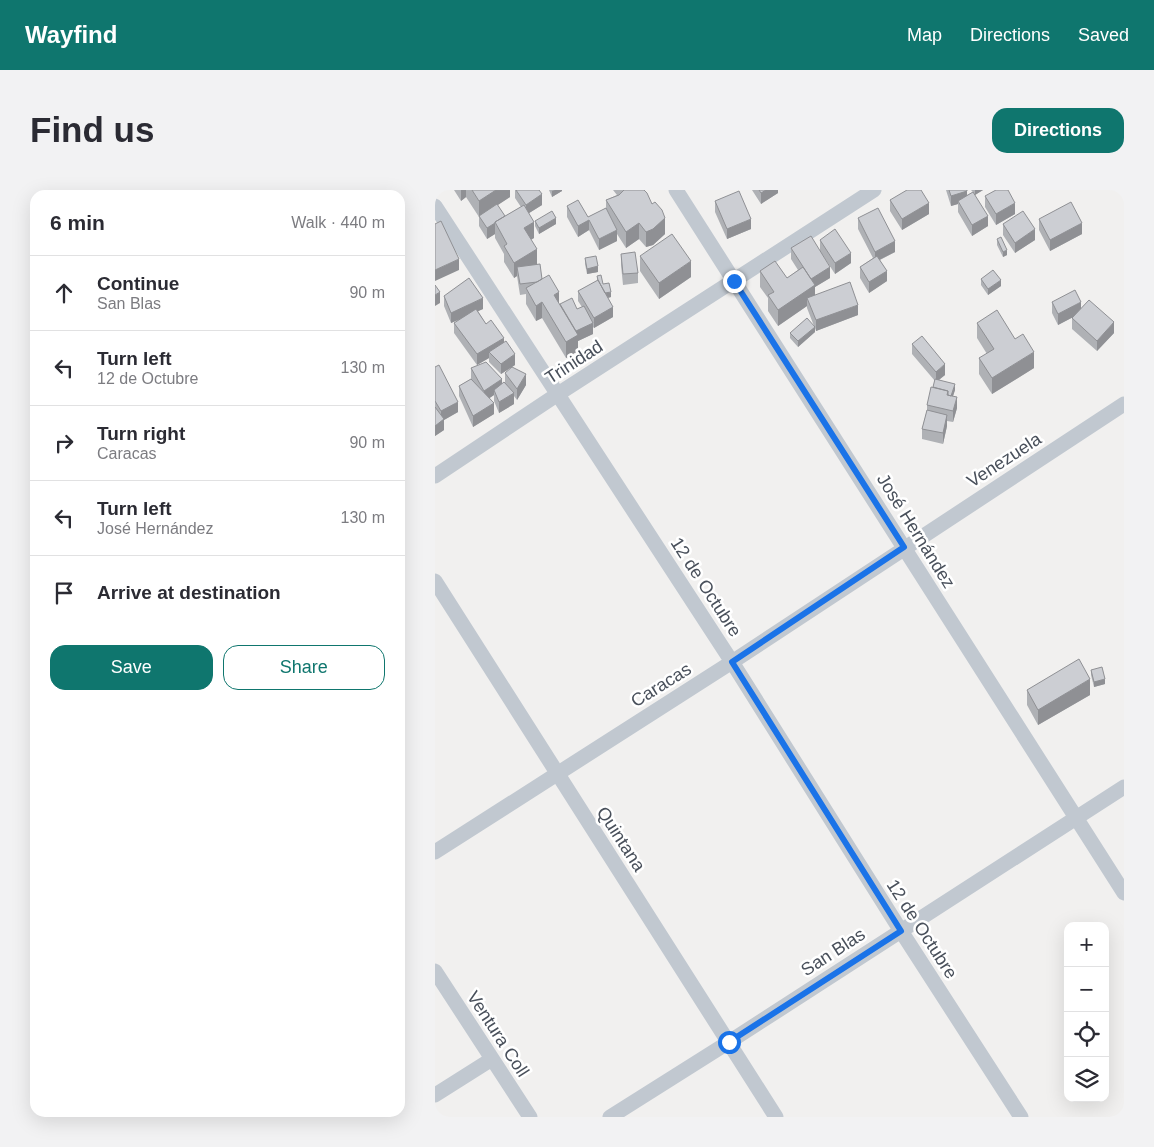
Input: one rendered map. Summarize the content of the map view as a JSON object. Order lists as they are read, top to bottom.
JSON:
{
  "streets": {
    "street": [
      "Trinidad",
      "Venezuela",
      "José Hernández",
      "12 de Octubre",
      "Caracas",
      "Quintana",
      "San Blas",
      "Ventura Coll"
    ]
  },
  "crossings": [
    ["Trinidad", "José Hernández"],
    ["Trinidad", "12 de Octubre"],
    ["Venezuela", "José Hernández"],
    ["Venezuela", "Caracas"],
    ["José Hernández", "Caracas"],
    ["José Hernández", "San Blas"],
    ["12 de Octubre", "Caracas"],
    ["12 de Octubre", "San Blas"],
    ["Caracas", "Quintana"],
    ["Quintana", "San Blas"]
  ],
  "page": {
    "header": "Wayfind",
    "nav": ["Map", "Directions", "Saved"],
    "buttons": [
      "Directions",
      ["Save", "Share"]
    ],
    "title": "Find us",
    "heading": ["6 min", "Walk · 440 m"],
    "list": [
      ["Continue", "San Blas", "90 m"],
      ["Turn left", "12 de Octubre", "130 m"],
      ["Turn right", "Caracas", "90 m"],
      ["Turn left", "José Hernández", "130 m"],
      "Arrive at destination"
    ],
    "map_buttons": ["+", "−"]
  }
}
